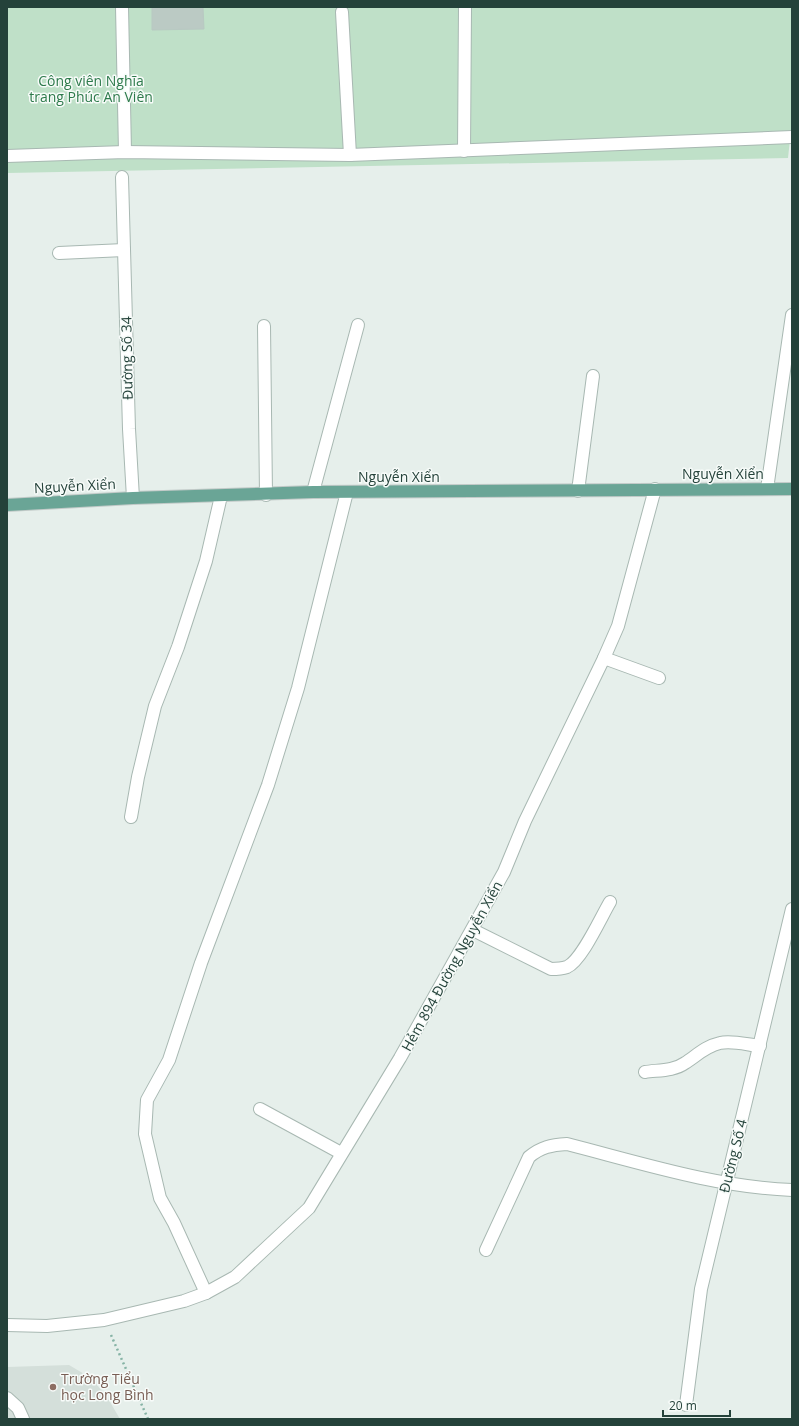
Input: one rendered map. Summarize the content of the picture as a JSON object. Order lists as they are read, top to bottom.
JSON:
{
  "streets": {
    "main road": ["Nguyễn Xiển"],
    "street": ["Đường Số 34", "Hẻm 894 Đường Nguyễn Xiển", "Đường Số 4"]
  },
  "crossings": [
    ["Đường Số 34", "Nguyễn Xiển"],
    ["Nguyễn Xiển", "Hẻm 894 Đường Nguyễn Xiển"]
  ],
  "parks": ["Công viên Nghĩa trang Phúc An Viên"],
  "places": ["Trường Tiểu học Long Bình"],
  "scale_bar": "20 m"
}
